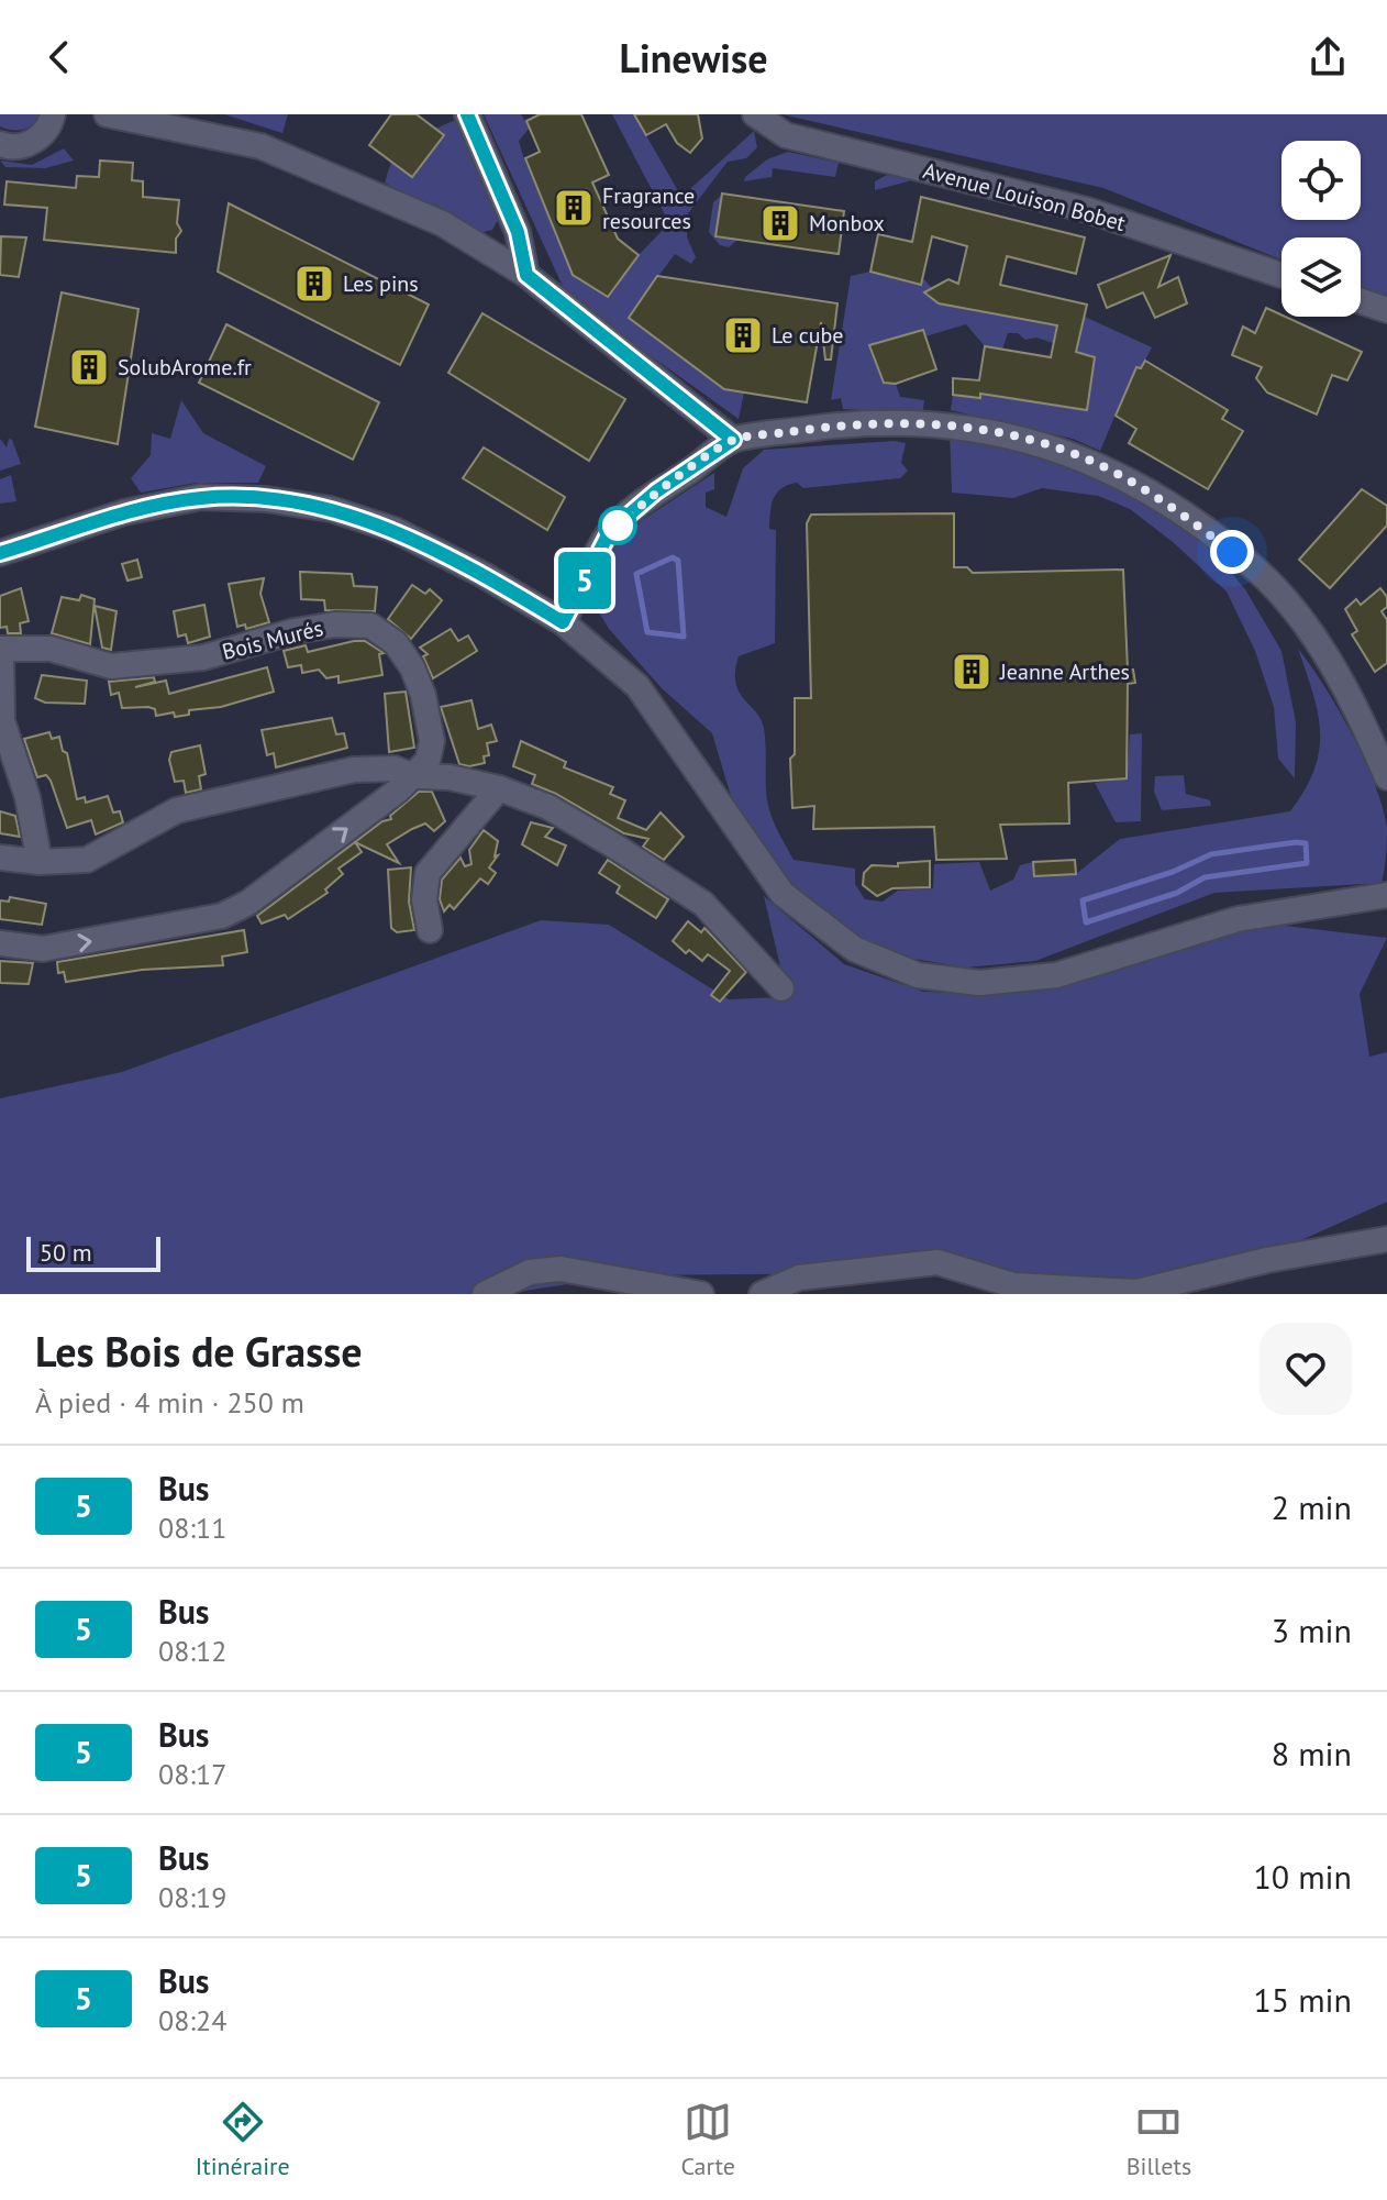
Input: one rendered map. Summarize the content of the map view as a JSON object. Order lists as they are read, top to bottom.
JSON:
{
  "streets": {
    "street": ["Avenue Louison Bobet", "Bois Murés"]
  },
  "places": {
    "building": [
      "Fragrance resources",
      "Monbox",
      "Les pins",
      "Le cube",
      "SolubArome.fr",
      "Jeanne Arthes"
    ]
  },
  "lines": ["bus line 5"],
  "scale_bar": "50 m",
  "page": {
    "header": "Linewise",
    "on_map": "5",
    "scale": "50 m",
    "heading": ["Les Bois de Grasse", "À pied · 4 min · 250 m"],
    "list": [
      {
        "mark": "5",
        "name": "Bus",
        "note": "08:11",
        "value": "2 min"
      },
      {
        "mark": "5",
        "name": "Bus",
        "note": "08:12",
        "value": "3 min"
      },
      {
        "mark": "5",
        "name": "Bus",
        "note": "08:17",
        "value": "8 min"
      },
      {
        "mark": "5",
        "name": "Bus",
        "note": "08:19",
        "value": "10 min"
      },
      {
        "mark": "5",
        "name": "Bus",
        "note": "08:24",
        "value": "15 min"
      }
    ],
    "tabs": ["Itinéraire", "Carte", "Billets"]
  }
}
